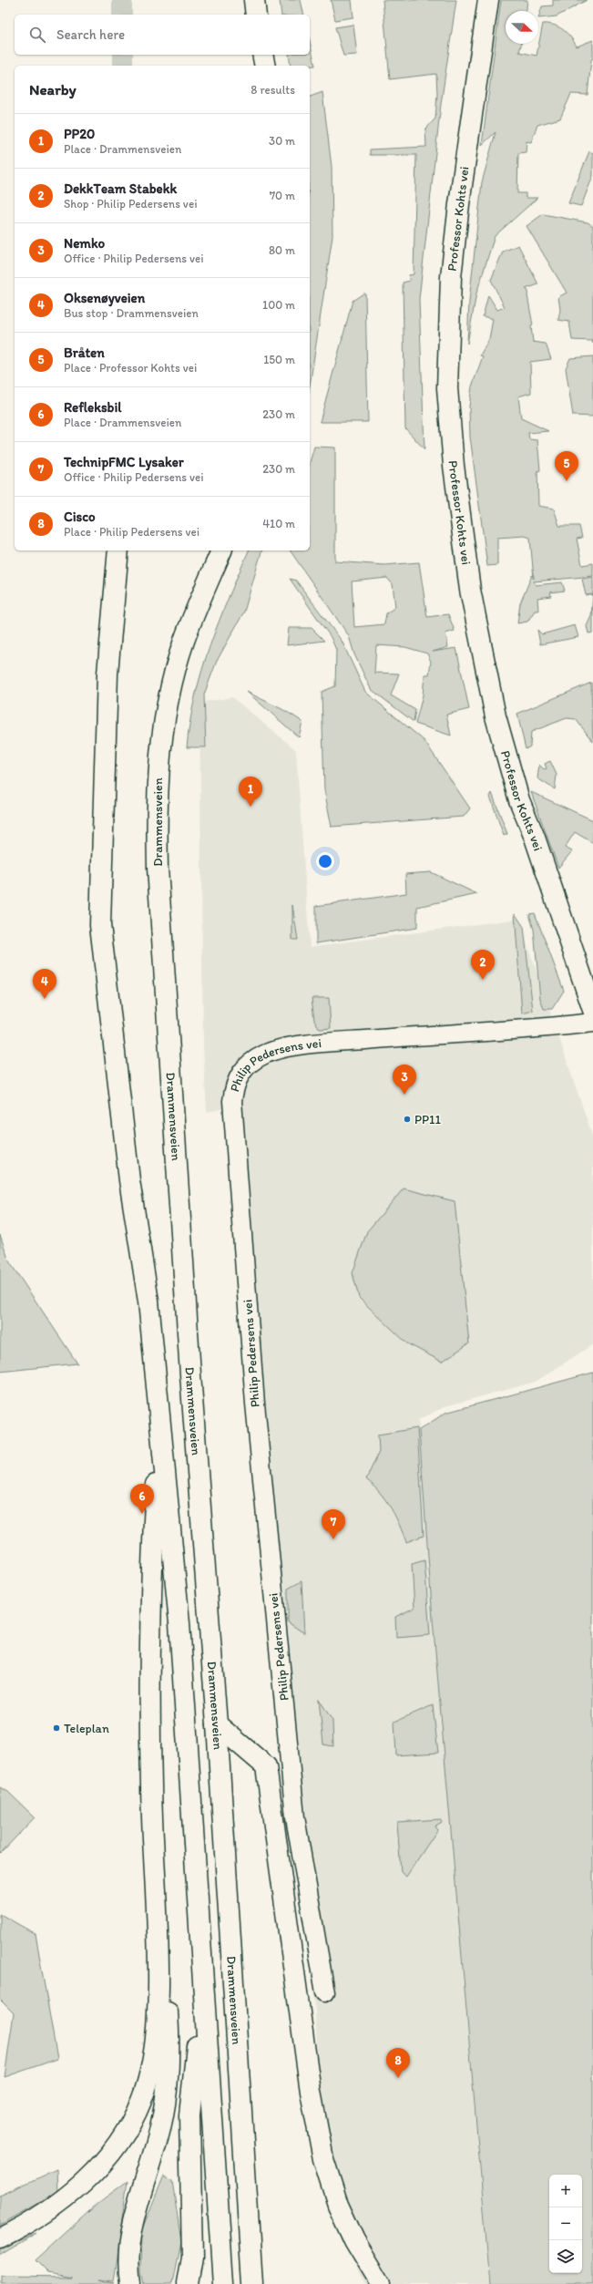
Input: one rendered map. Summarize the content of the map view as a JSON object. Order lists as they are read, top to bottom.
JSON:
{
  "streets": {
    "main road": ["Professor Kohts vei", "Drammensveien"],
    "street": ["Philip Pedersens vei"]
  },
  "places": ["PP11", "Teleplan"],
  "north": "right",
  "page": {
    "search": "Search here",
    "heading": ["Nearby", "8 results"],
    "list": [
      {
        "mark": "1",
        "name": "PP20",
        "note": "Place · Drammensveien",
        "value": "30 m"
      },
      {
        "mark": "2",
        "name": "DekkTeam Stabekk",
        "note": "Shop · Philip Pedersens vei",
        "value": "70 m"
      },
      {
        "mark": "3",
        "name": "Nemko",
        "note": "Office · Philip Pedersens vei",
        "value": "80 m"
      },
      {
        "mark": "4",
        "name": "Oksenøyveien",
        "note": "Bus stop · Drammensveien",
        "value": "100 m"
      },
      {
        "mark": "5",
        "name": "Bråten",
        "note": "Place · Professor Kohts vei",
        "value": "150 m"
      },
      {
        "mark": "6",
        "name": "Refleksbil",
        "note": "Place · Drammensveien",
        "value": "230 m"
      },
      {
        "mark": "7",
        "name": "TechnipFMC Lysaker",
        "note": "Office · Philip Pedersens vei",
        "value": "230 m"
      },
      {
        "mark": "8",
        "name": "Cisco",
        "note": "Place · Philip Pedersens vei",
        "value": "410 m"
      }
    ],
    "pins": [
      "5",
      "1",
      "2",
      "4",
      "3",
      "6",
      "7",
      "8"
    ],
    "map_buttons": ["+", "−"]
  }
}
